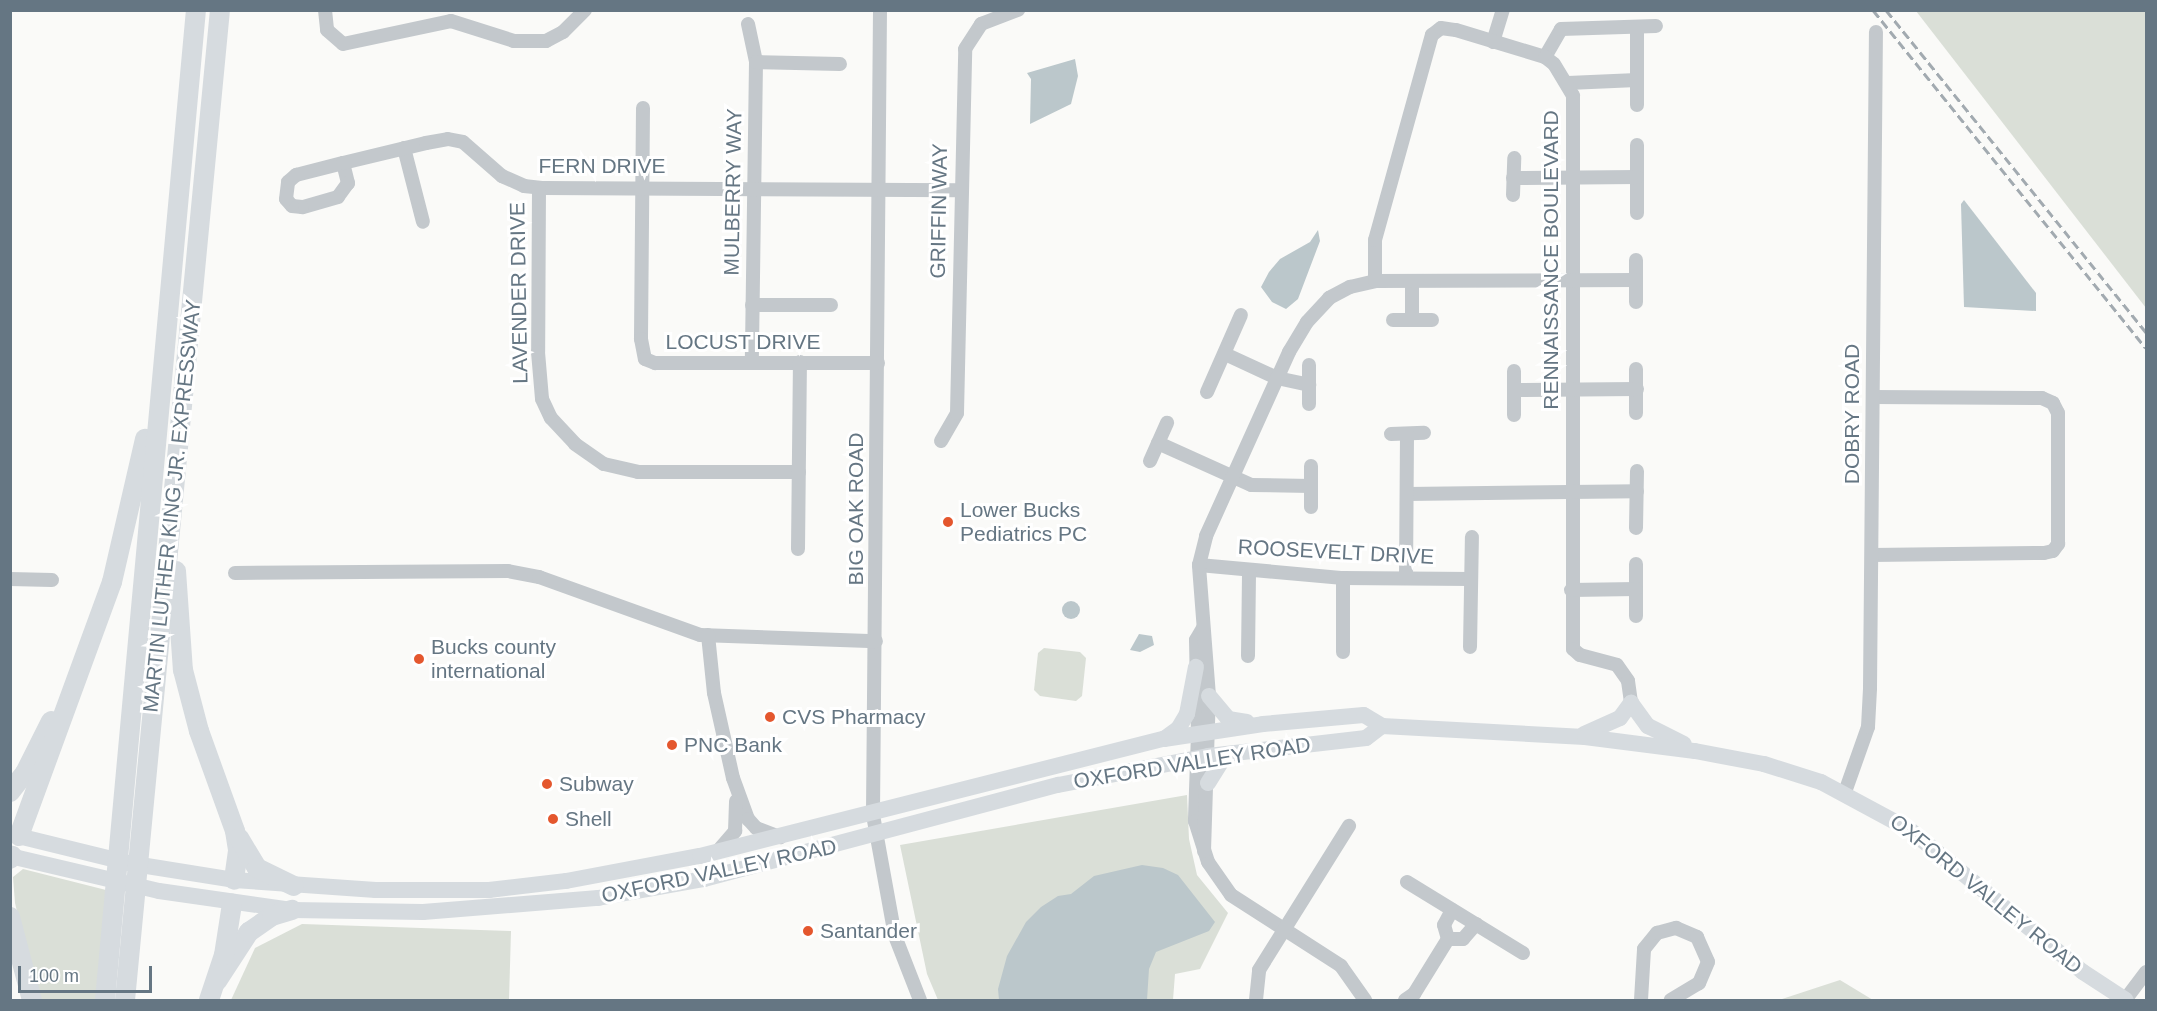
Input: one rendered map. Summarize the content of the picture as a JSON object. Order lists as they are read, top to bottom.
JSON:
{
  "streets": {
    "highway": ["MARTIN LUTHER KING JR. EXPRESSWAY"],
    "main road": ["OXFORD VALLEY ROAD"],
    "street": [
      "FERN DRIVE",
      "MULBERRY WAY",
      "GRIFFIN WAY",
      "RENNAISSANCE BOULEVARD",
      "LAVENDER DRIVE",
      "LOCUST DRIVE",
      "DOBRY ROAD",
      "BIG OAK ROAD",
      "ROOSEVELT DRIVE"
    ]
  },
  "crossings": [
    ["FERN DRIVE", "MULBERRY WAY"],
    ["FERN DRIVE", "GRIFFIN WAY"],
    ["FERN DRIVE", "LAVENDER DRIVE"],
    ["FERN DRIVE", "LOCUST DRIVE"],
    ["FERN DRIVE", "BIG OAK ROAD"],
    ["MULBERRY WAY", "LOCUST DRIVE"],
    ["LOCUST DRIVE", "BIG OAK ROAD"],
    ["DOBRY ROAD", "OXFORD VALLEY ROAD"],
    ["BIG OAK ROAD", "OXFORD VALLEY ROAD"]
  ],
  "places": [
    "Lower Bucks Pediatrics PC",
    "Bucks county international",
    "CVS Pharmacy",
    "PNC Bank",
    "Subway",
    "Shell",
    "Santander"
  ],
  "scale_bar": "100 m"
}
